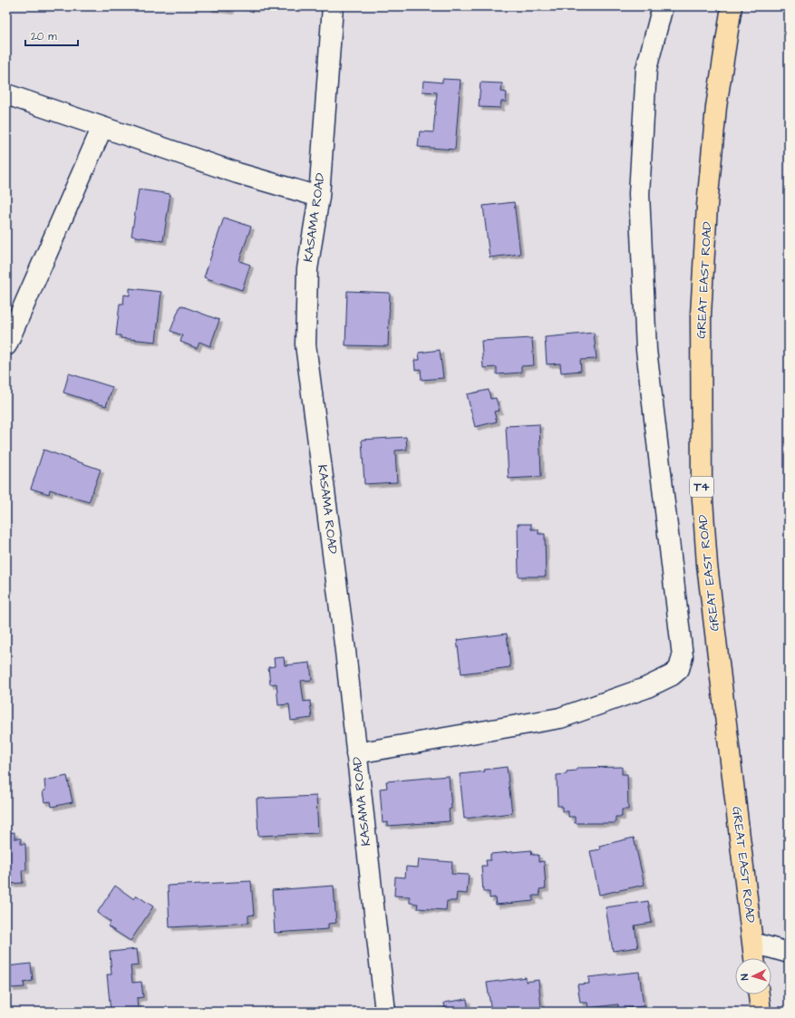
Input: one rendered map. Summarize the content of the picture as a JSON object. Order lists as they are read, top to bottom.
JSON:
{
  "streets": {
    "highway": ["GREAT EAST ROAD", "T4"],
    "street": ["KASAMA ROAD"]
  },
  "scale_bar": "20 m",
  "north": "left"
}
